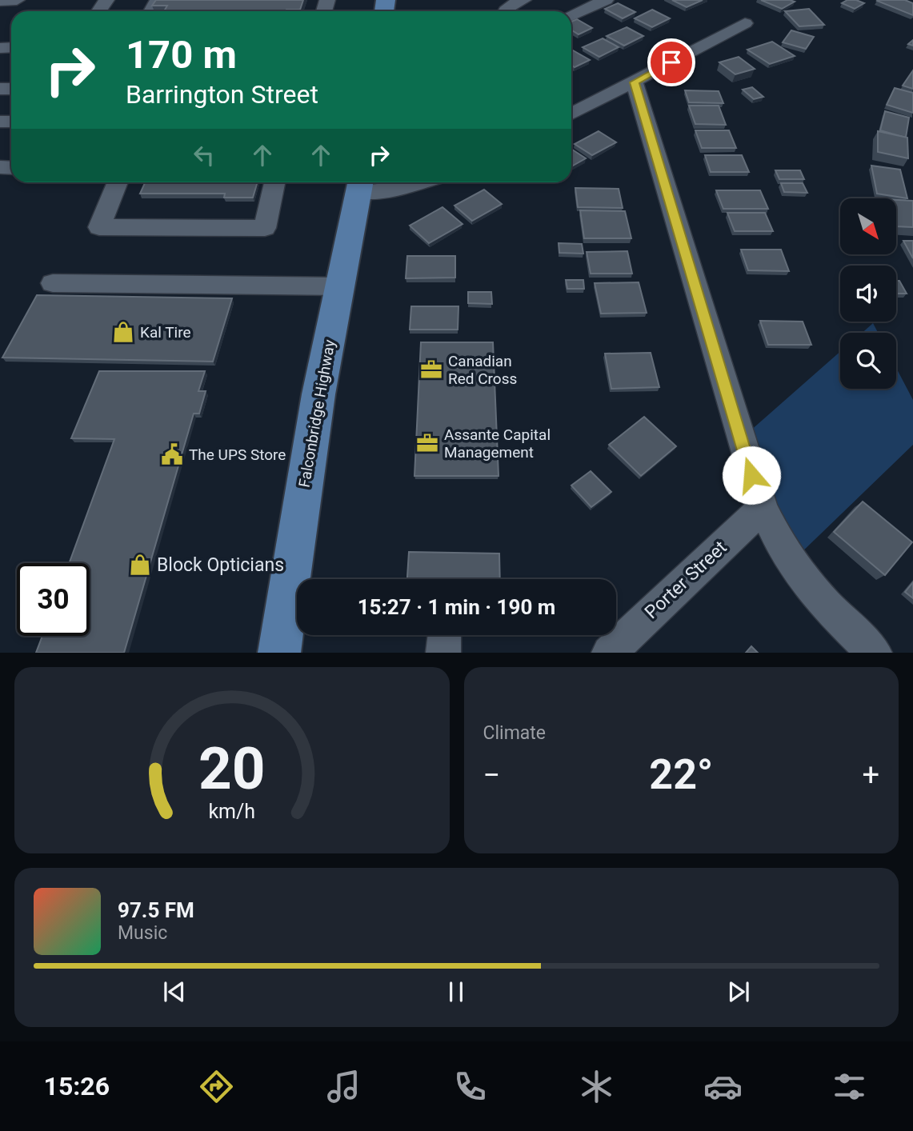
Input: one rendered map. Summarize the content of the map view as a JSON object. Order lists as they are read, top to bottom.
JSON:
{
  "streets": {
    "main road": ["Falconbridge Highway"],
    "street": ["Porter Street"]
  },
  "places": {
    "shop": ["Kal Tire", "Block Opticians"],
    "office": ["Canadian Red Cross", "Assante Capital Management"],
    "public building": ["The UPS Store"]
  },
  "north": "bottom right",
  "page": {
    "turn": ["170 m", "Barrington Street"],
    "limit": "30",
    "trip": "15:27 · 1 min · 190 m",
    "tile": "Climate",
    "heat": ["−", "22°", "+"],
    "song": ["97.5 FM", "Music"],
    "tabs": "15:26",
    "gauge": ["20", "km/h"]
  }
}
